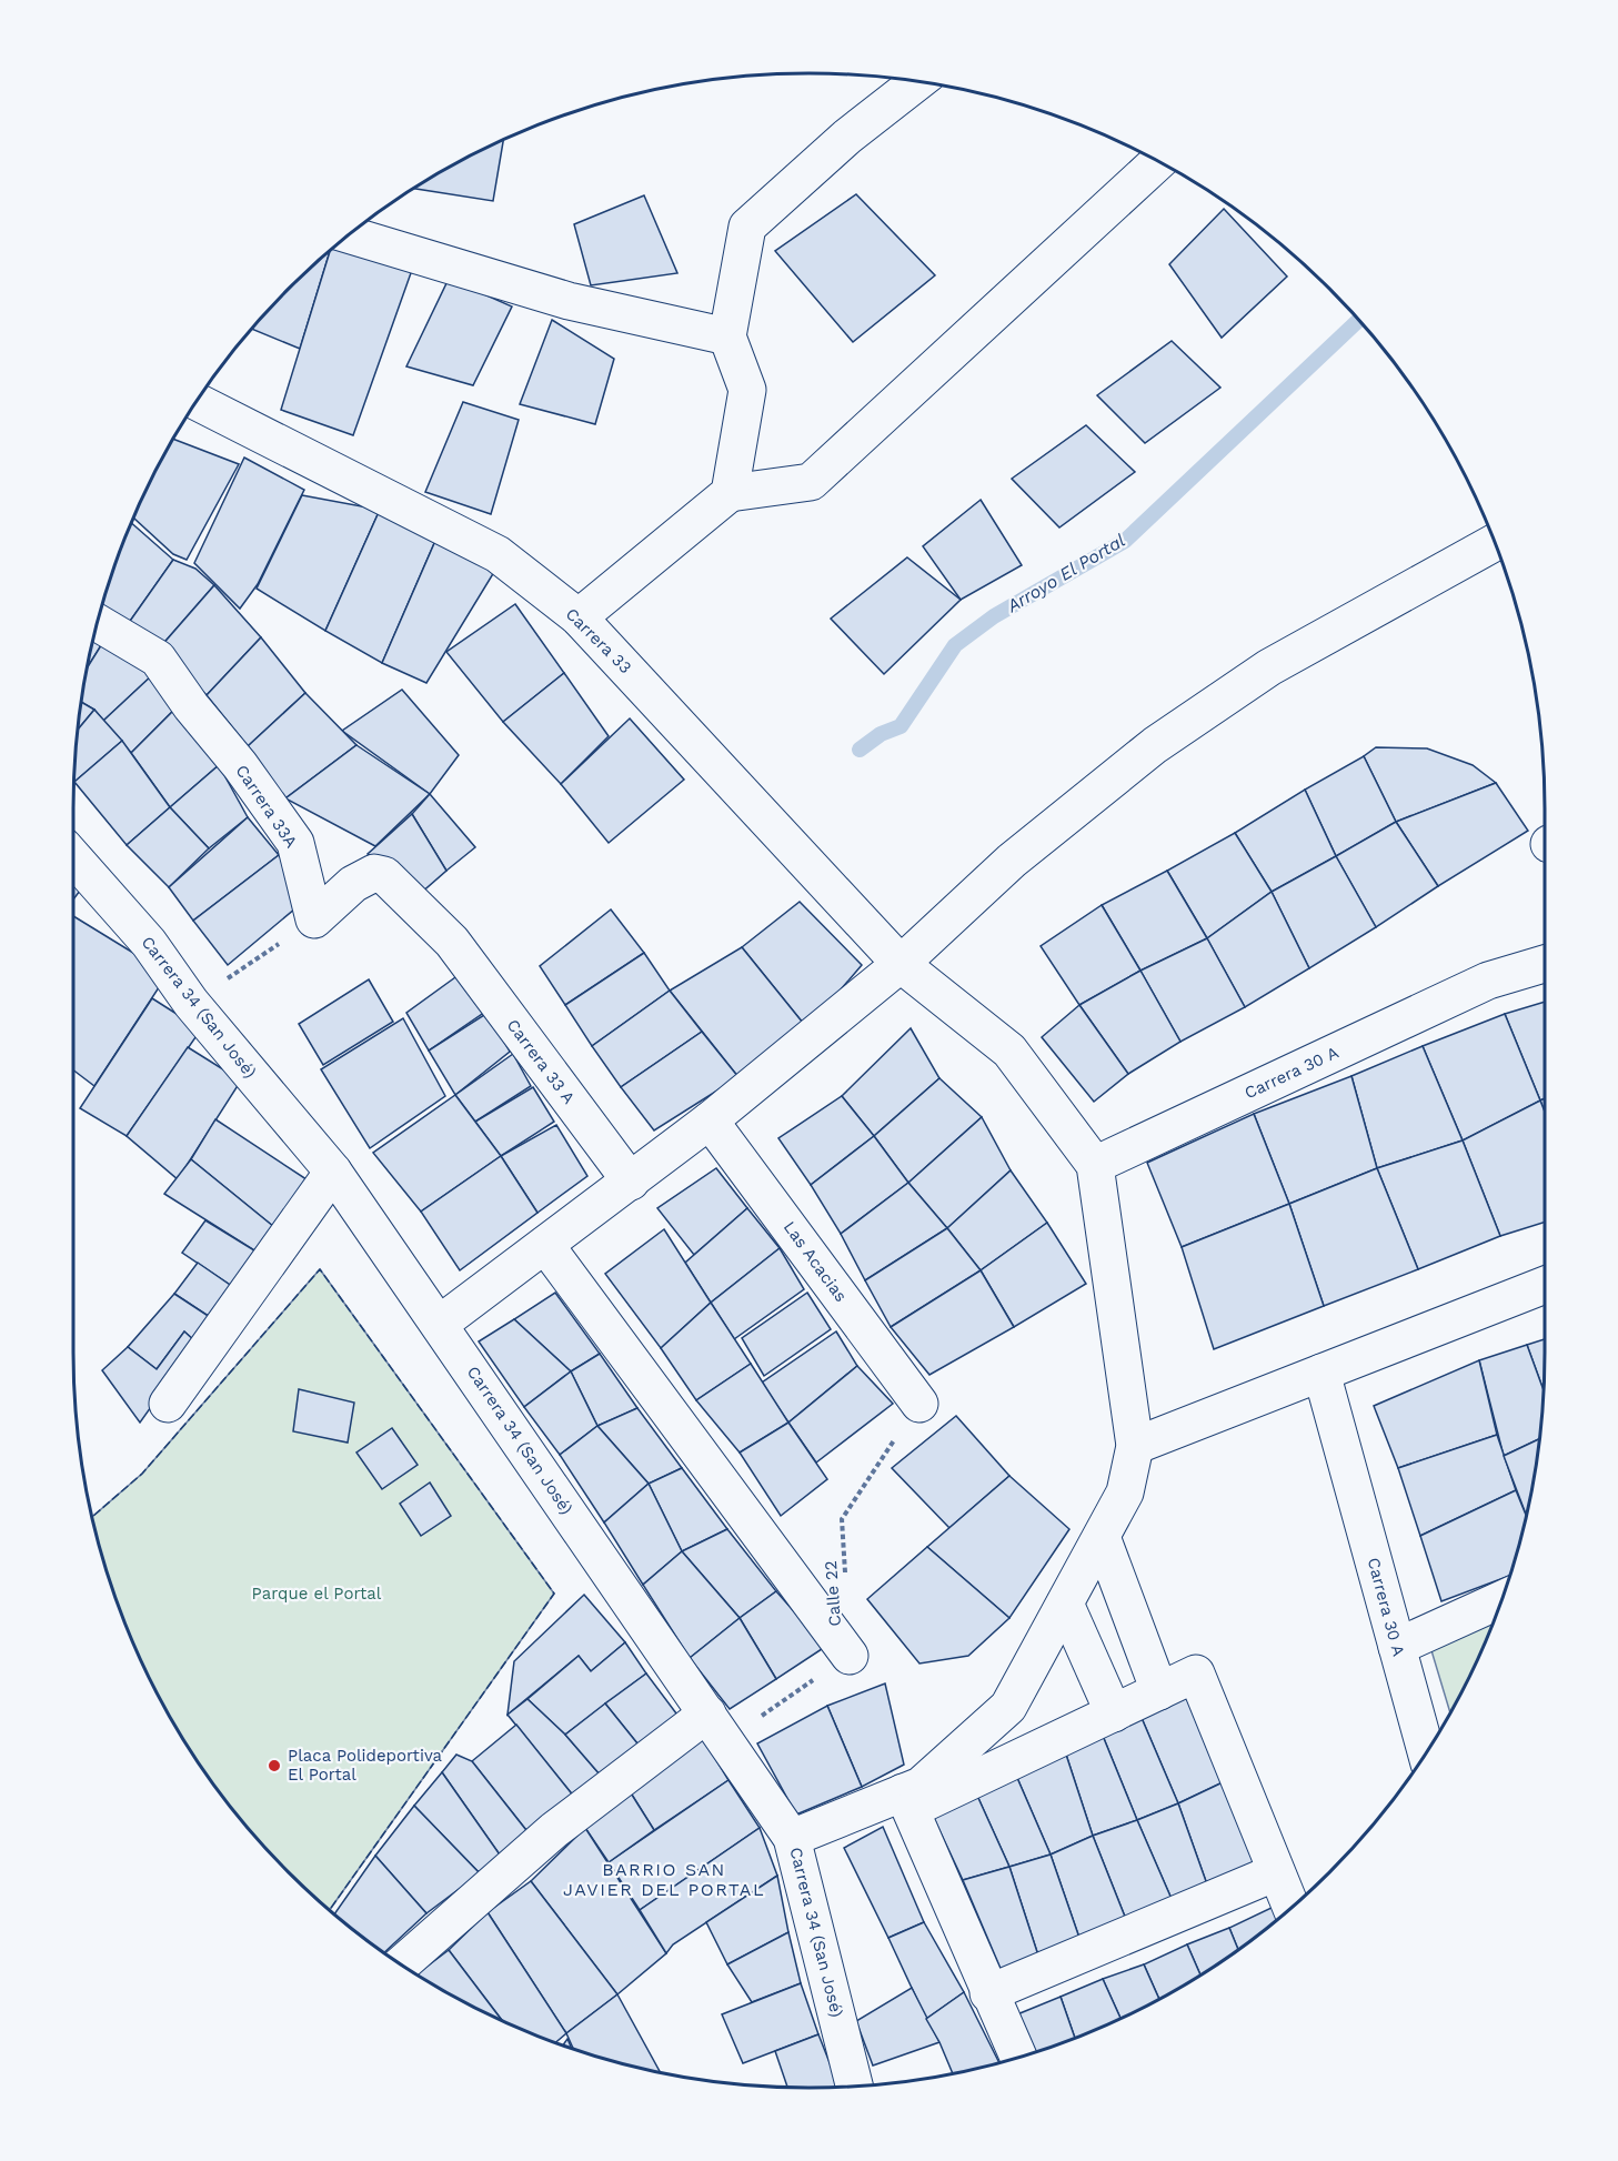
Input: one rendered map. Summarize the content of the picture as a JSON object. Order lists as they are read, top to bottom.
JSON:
{
  "streets": {
    "street": [
      "Carrera 33",
      "Carrera 33A",
      "Carrera 34 (San José)",
      "Carrera 33 A",
      "Carrera 30 A",
      "Las Acacias"
    ],
    "path": ["Calle 22"]
  },
  "crossings": [
    ["Carrera 33", "Carrera 30 A"],
    ["Carrera 33A", "Carrera 33 A"],
    ["Las Acacias", "Calle 22"]
  ],
  "districts": ["BARRIO SAN JAVIER DEL PORTAL"],
  "water": ["Arroyo El Portal"],
  "parks": ["Parque el Portal"],
  "places": ["Placa Polideportiva El Portal"]
}
